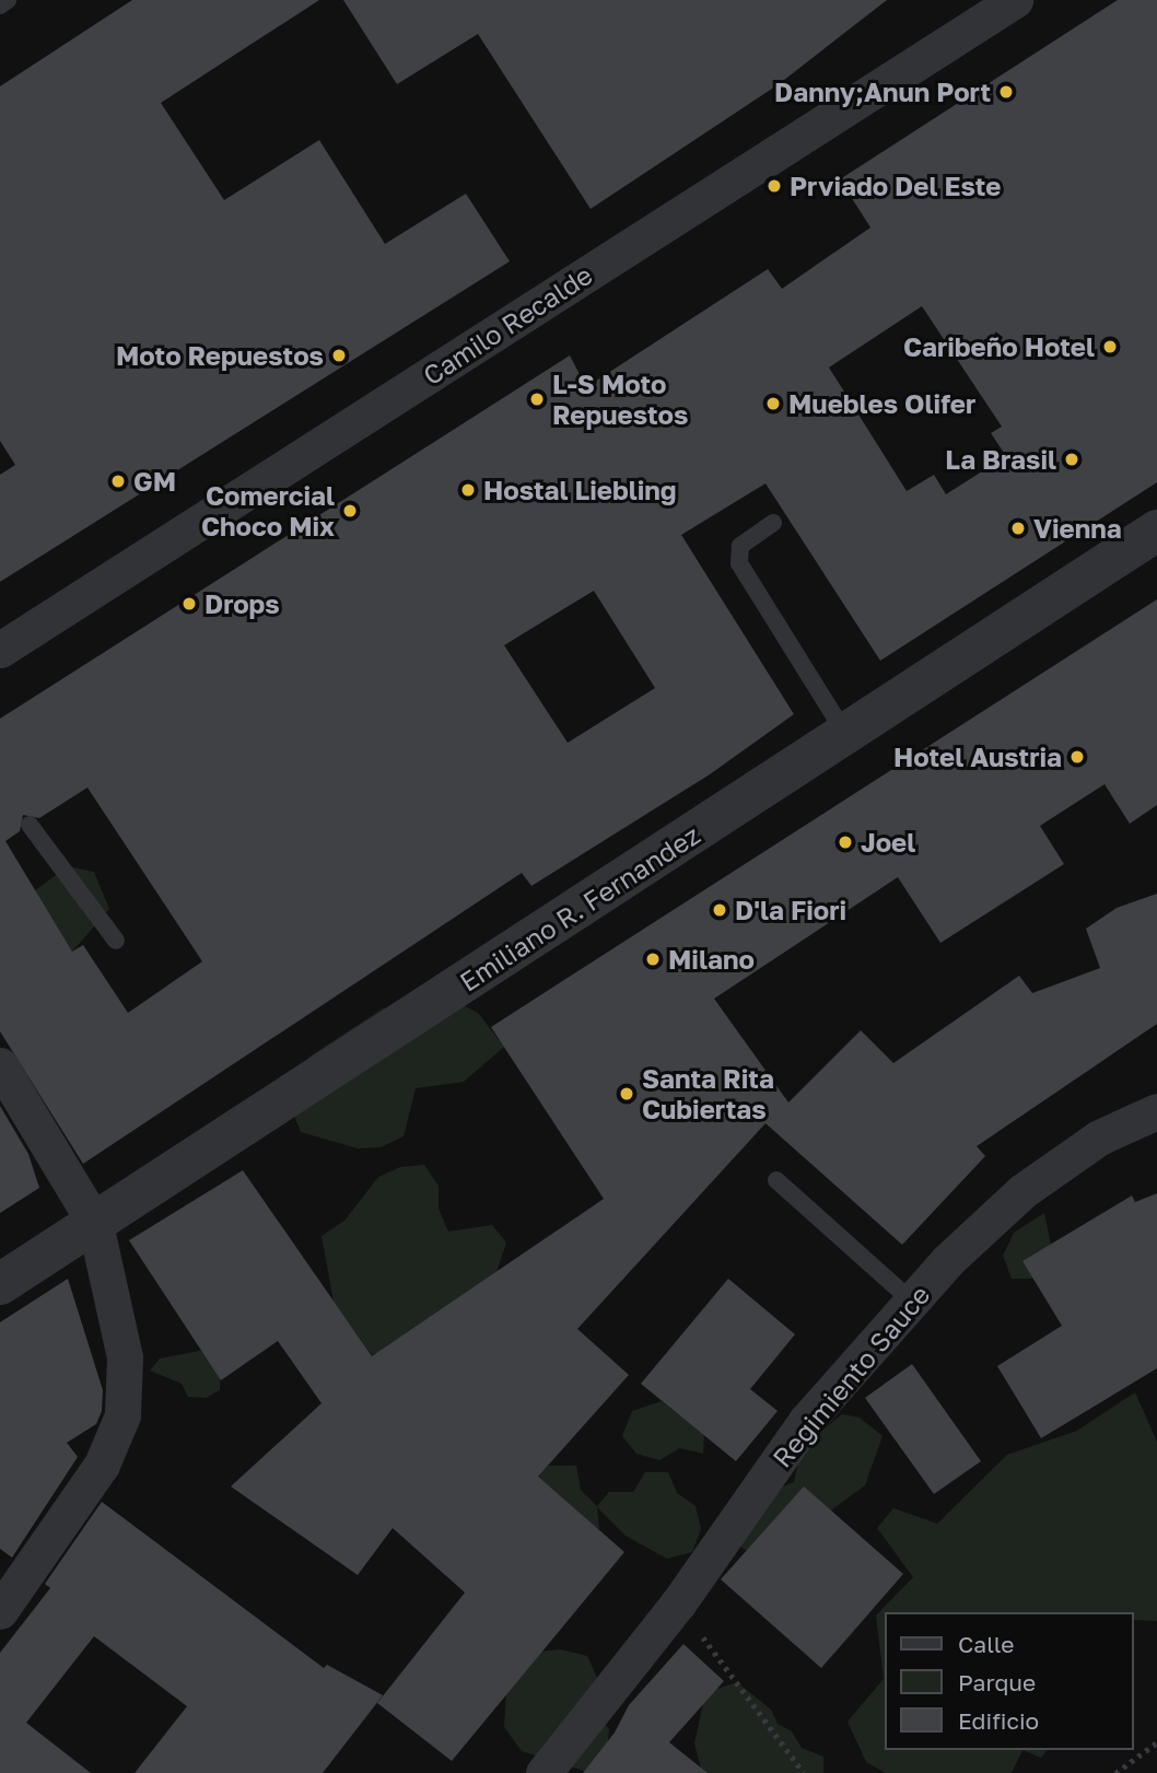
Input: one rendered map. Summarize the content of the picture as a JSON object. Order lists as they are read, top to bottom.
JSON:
{
  "streets": {
    "street": ["Camilo Recalde", "Emiliano R. Fernandez", "Regimiento Sauce"]
  },
  "places": [
    "Danny;Anun Port",
    "Prviado Del Este",
    "Caribeño Hotel",
    "Moto Repuestos",
    "L-S Moto Repuestos",
    "Muebles Olifer",
    "La Brasil",
    "GM",
    "Hostal Liebling",
    "Comercial Choco Mix",
    "Vienna",
    "Drops",
    "Hotel Austria",
    "Joel",
    "D'la Fiori",
    "Milano",
    "Santa Rita Cubiertas"
  ],
  "legend": ["Calle", "Parque", "Edificio"]
}
